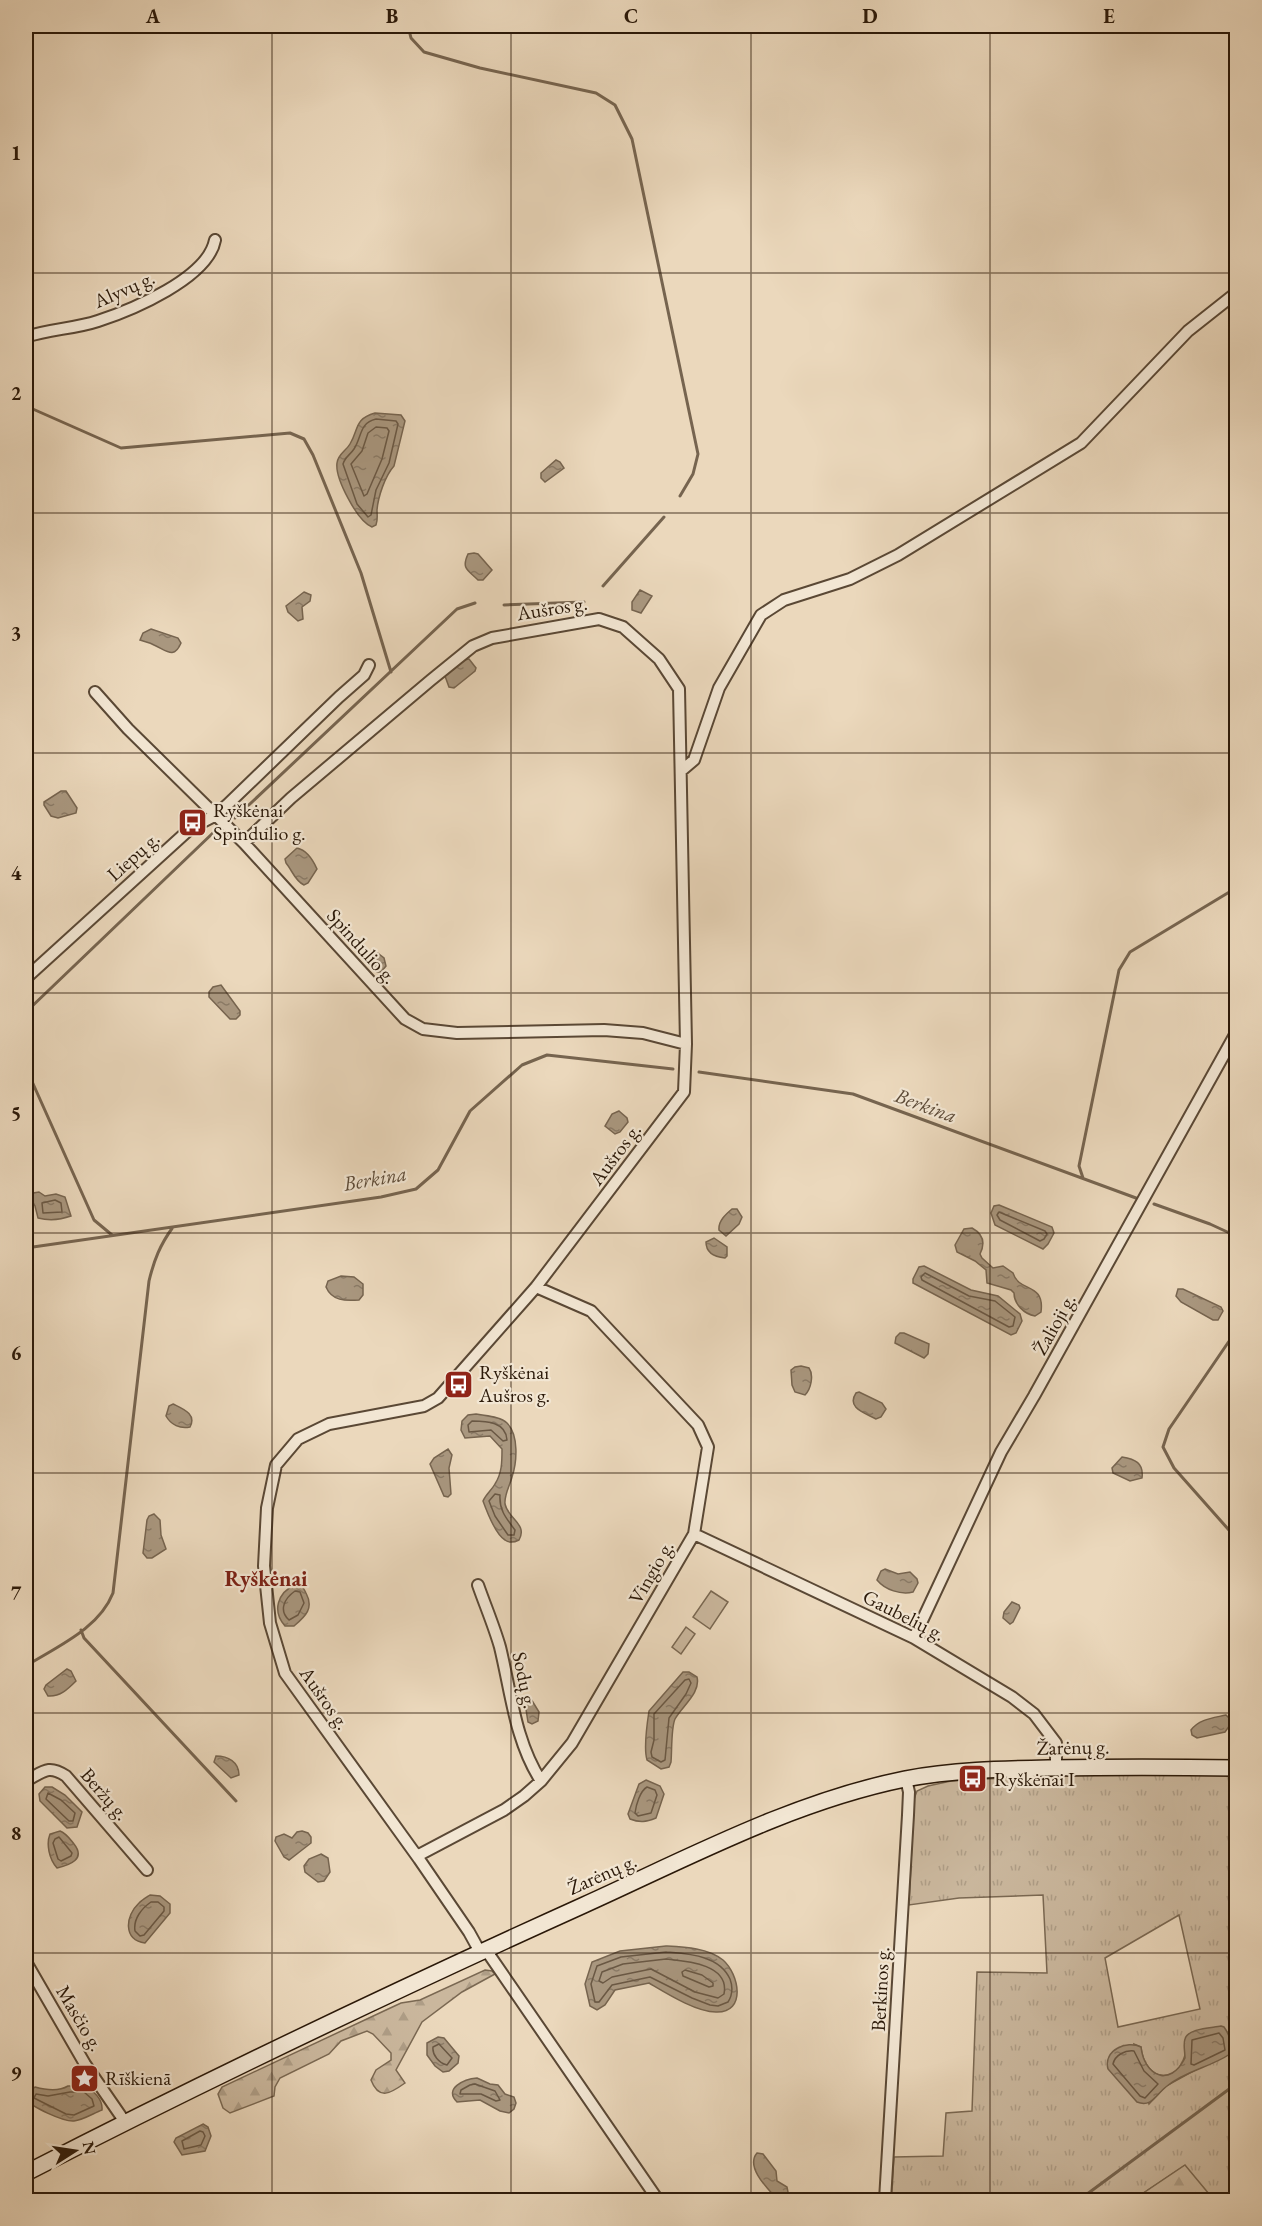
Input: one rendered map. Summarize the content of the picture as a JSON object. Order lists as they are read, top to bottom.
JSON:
{
  "streets": {
    "main road": ["Žarėnų g."],
    "street": [
      "Alyvų g.",
      "Aušros g.",
      "Liepų g.",
      "Spindulio g.",
      "Žalioji g.",
      "Vingio g.",
      "Gaubelių g.",
      "Sodų g.",
      "Beržų g.",
      "Berkinos g.",
      "Masčio g."
    ]
  },
  "crossings": [
    ["Aušros g.", "Spindulio g."],
    ["Aušros g.", "Vingio g."],
    ["Aušros g.", "Žarėnų g."],
    ["Liepų g.", "Spindulio g."],
    ["Žalioji g.", "Gaubelių g."],
    ["Vingio g.", "Gaubelių g."],
    ["Vingio g.", "Sodų g."],
    ["Gaubelių g.", "Žarėnų g."],
    ["Žarėnų g.", "Berkinos g."],
    ["Žarėnų g.", "Masčio g."]
  ],
  "districts": ["Ryškėnai"],
  "water": ["Berkina"],
  "places": {
    "bus stop": ["Ryškėnai Spindulio g.", "Ryškėnai Aušros g.", "Ryškėnai I"],
    "place": ["Rīškienā"]
  },
  "north": "right",
  "grid": {
    "columns": [
      "A",
      "B",
      "C",
      "D",
      "E"
    ],
    "rows": [
      "1",
      "2",
      "3",
      "4",
      "5",
      "6",
      "7",
      "8",
      "9"
    ]
  }
}
